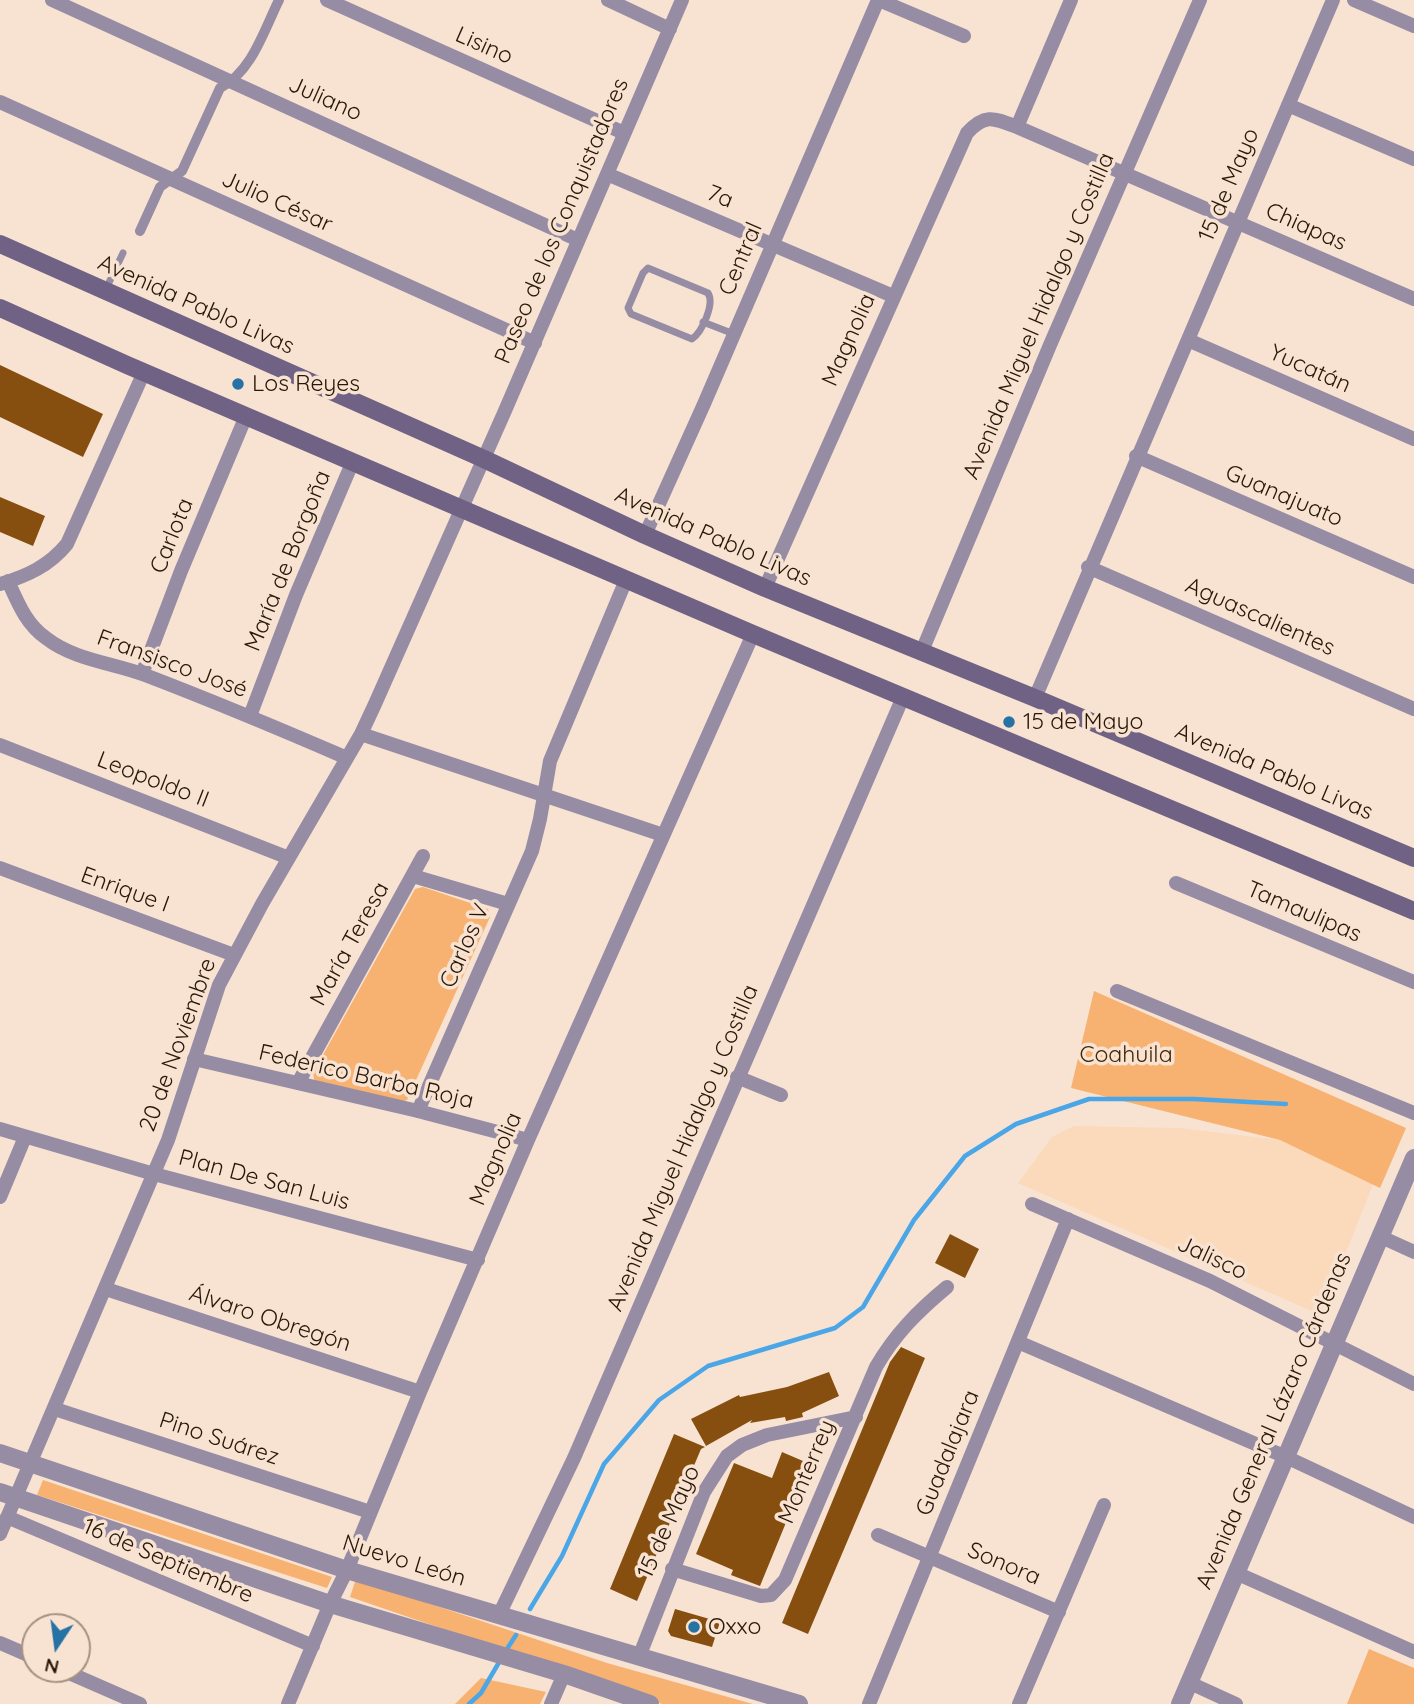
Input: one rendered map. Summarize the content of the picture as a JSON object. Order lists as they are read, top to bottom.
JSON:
{
  "streets": {
    "main road": ["Avenida Pablo Livas"],
    "street": [
      "Lisino",
      "Juliano",
      "15 de Mayo",
      "7a",
      "Julio César",
      "Paseo de los Conquistadores",
      "Chiapas",
      "Central",
      "Avenida Miguel Hidalgo y Costilla",
      "Magnolia",
      "Yucatán",
      "Guanajuato",
      "Carlota",
      "María de Borgoña",
      "Aguascalientes",
      "Fransisco José",
      "Leopoldo II",
      "Enrique I",
      "Tamaulipas",
      "María Teresa",
      "Carlos V",
      "20 de Noviembre",
      "Federico Barba Roja",
      "Plan De San Luis",
      "Jalisco",
      "Álvaro Obregón",
      "Avenida General Lázaro Cárdenas",
      "Pino Suárez",
      "Guadalajara",
      "Monterrey",
      "16 de Septiembre",
      "Nuevo León",
      "Sonora"
    ]
  },
  "crossings": [
    ["Lisino", "Paseo de los Conquistadores"],
    ["Juliano", "Paseo de los Conquistadores"],
    ["15 de Mayo", "Chiapas"],
    ["15 de Mayo", "Avenida Pablo Livas"],
    ["15 de Mayo", "Yucatán"],
    ["15 de Mayo", "Guanajuato"],
    ["15 de Mayo", "Aguascalientes"],
    ["15 de Mayo", "Monterrey"],
    ["15 de Mayo", "Nuevo León"],
    ["7a", "Paseo de los Conquistadores"],
    ["7a", "Central"],
    ["7a", "Magnolia"],
    ["Julio César", "Paseo de los Conquistadores"],
    ["Paseo de los Conquistadores", "Avenida Pablo Livas"],
    ["Paseo de los Conquistadores", "20 de Noviembre"],
    ["Chiapas", "Avenida Miguel Hidalgo y Costilla"],
    ["Chiapas", "Magnolia"],
    ["Central", "Avenida Pablo Livas"],
    ["Avenida Pablo Livas", "Avenida Miguel Hidalgo y Costilla"],
    ["Avenida Pablo Livas", "Magnolia"],
    ["Avenida Miguel Hidalgo y Costilla", "Nuevo León"],
    ["Magnolia", "Federico Barba Roja"],
    ["Magnolia", "Plan De San Luis"],
    ["Magnolia", "Álvaro Obregón"],
    ["Magnolia", "Pino Suárez"],
    ["Magnolia", "16 de Septiembre"],
    ["Magnolia", "Nuevo León"],
    ["Carlota", "Fransisco José"],
    ["María de Borgoña", "Fransisco José"],
    ["Fransisco José", "20 de Noviembre"],
    ["Leopoldo II", "20 de Noviembre"],
    ["Enrique I", "20 de Noviembre"],
    ["María Teresa", "Carlos V"],
    ["María Teresa", "Federico Barba Roja"],
    ["Carlos V", "Federico Barba Roja"],
    ["20 de Noviembre", "Federico Barba Roja"],
    ["20 de Noviembre", "Plan De San Luis"],
    ["20 de Noviembre", "Álvaro Obregón"],
    ["20 de Noviembre", "Pino Suárez"],
    ["20 de Noviembre", "16 de Septiembre"],
    ["20 de Noviembre", "Nuevo León"],
    ["Jalisco", "Avenida General Lázaro Cárdenas"],
    ["Jalisco", "Guadalajara"],
    ["Guadalajara", "Sonora"]
  ],
  "parks": ["Coahuila"],
  "places": ["Los Reyes", "15 de Mayo", "Oxxo"],
  "north": "bottom"
}
